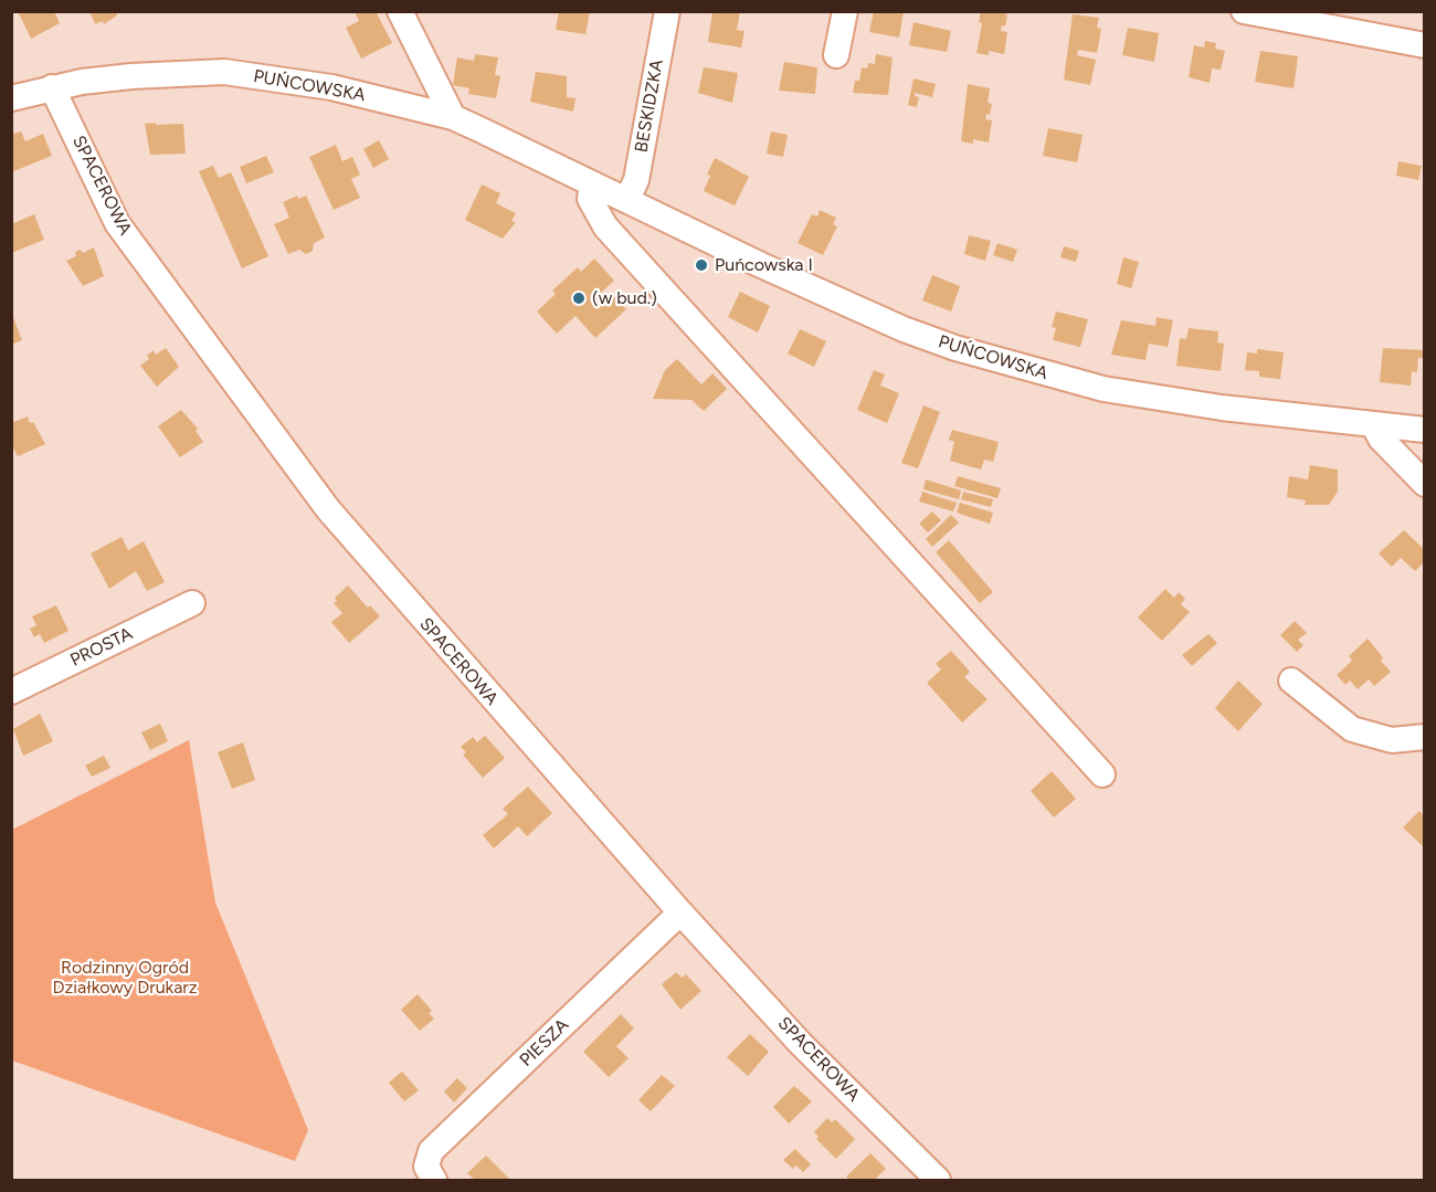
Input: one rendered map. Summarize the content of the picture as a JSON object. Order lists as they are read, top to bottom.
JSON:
{
  "streets": {
    "street": [
      "PUŃCOWSKA",
      "BESKIDZKA",
      "SPACEROWA",
      "PROSTA",
      "PIESZA"
    ]
  },
  "crossings": [
    ["PUŃCOWSKA", "BESKIDZKA"],
    ["PUŃCOWSKA", "SPACEROWA"],
    ["SPACEROWA", "PIESZA"]
  ],
  "parks": ["Rodzinny Ogród Działkowy Drukarz"],
  "places": ["Puńcowska I", "(w bud.)"]
}
